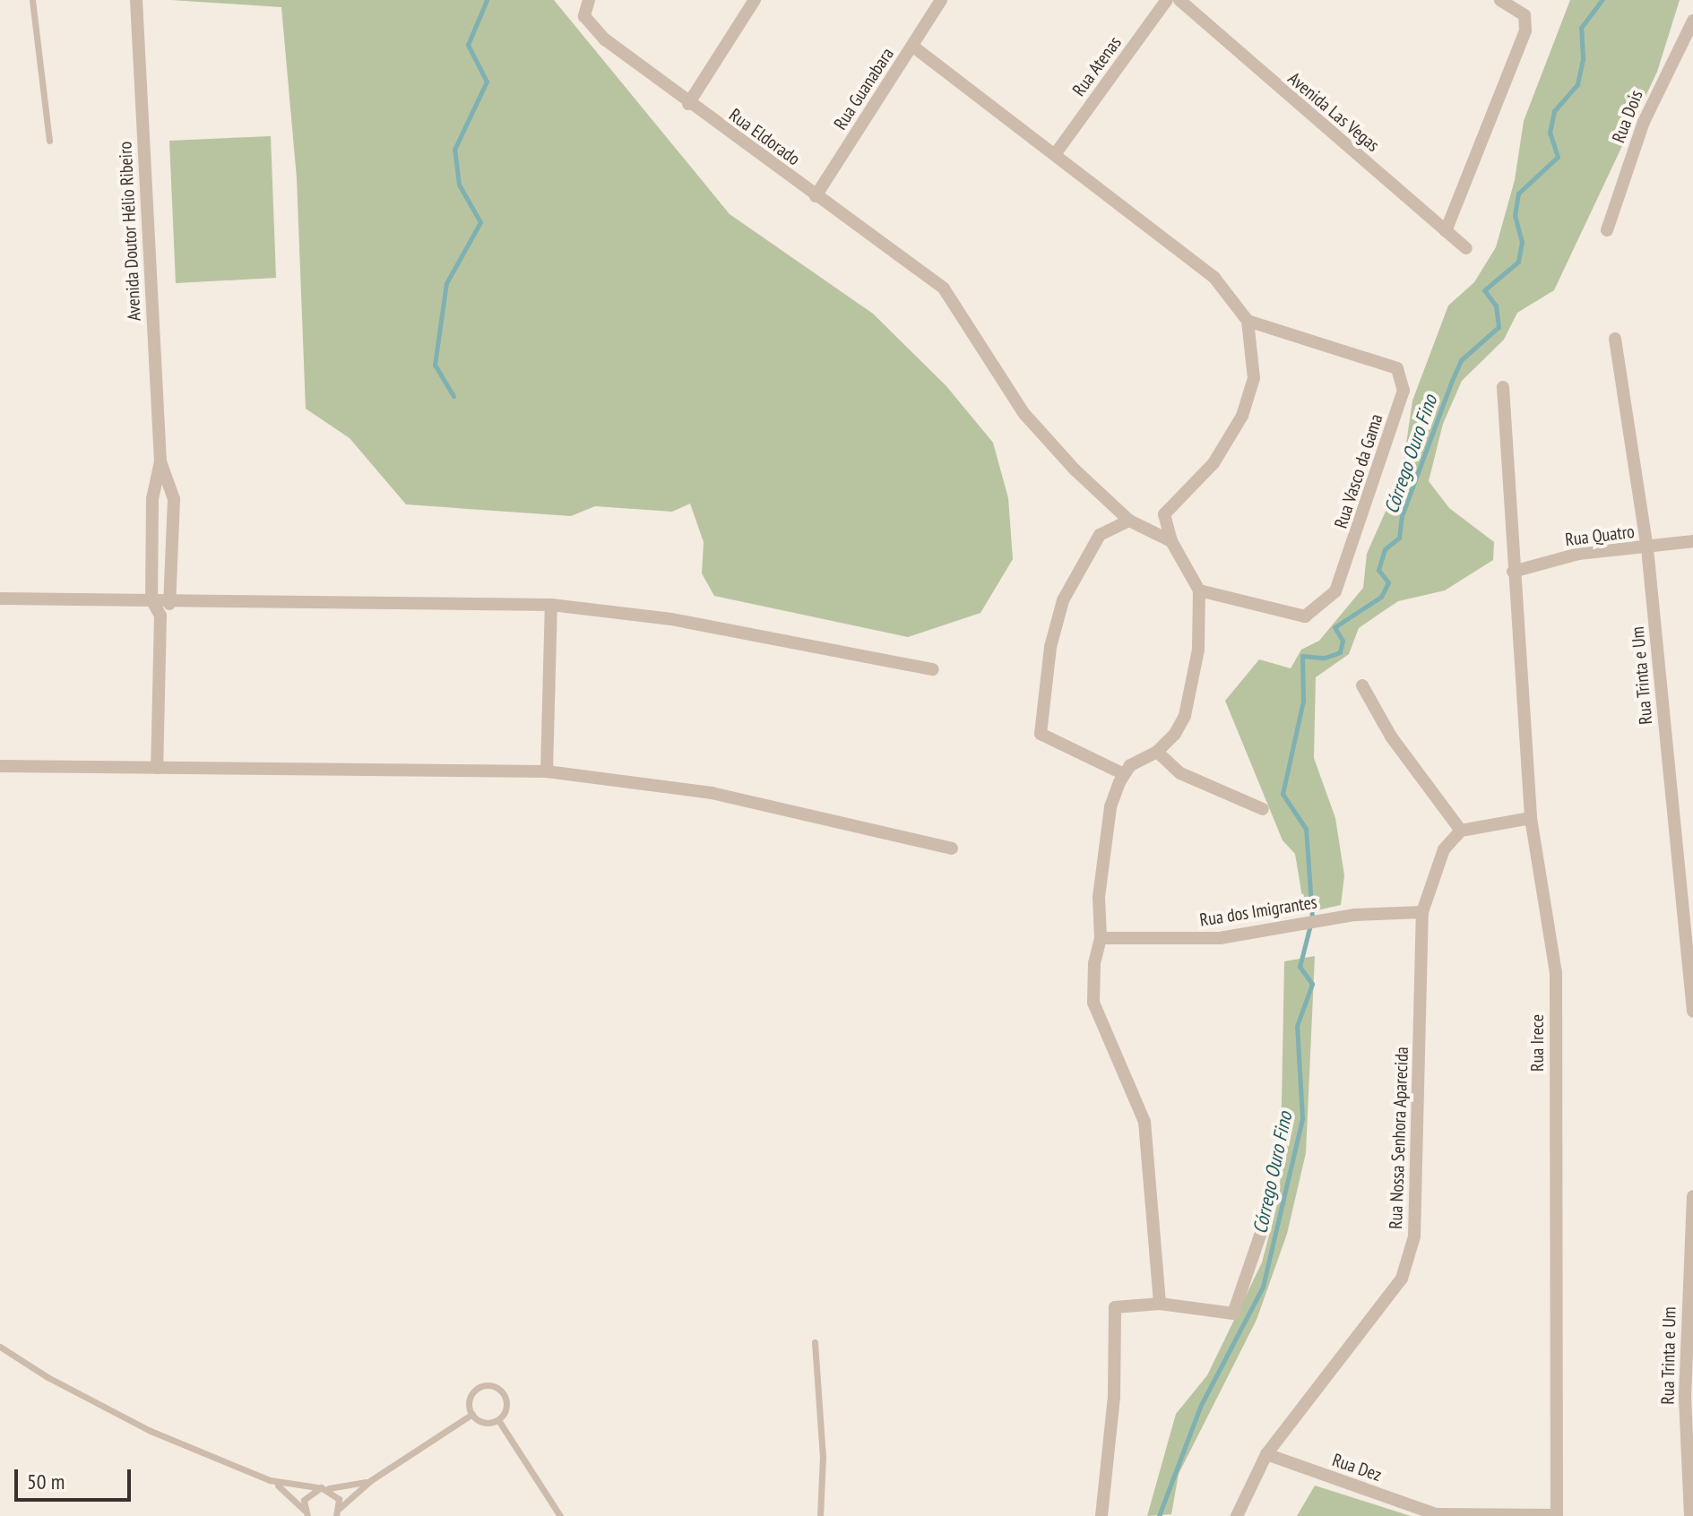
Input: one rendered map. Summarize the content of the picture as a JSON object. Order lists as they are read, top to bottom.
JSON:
{
  "streets": {
    "street": [
      "Rua Atenas",
      "Rua Guanabara",
      "Avenida Las Vegas",
      "Rua Dois",
      "Rua Eldorado",
      "Avenida Doutor Hélio Ribeiro",
      "Rua Vasco da Gama",
      "Rua Quatro",
      "Rua Trinta e Um",
      "Rua dos Imigrantes",
      "Rua Irece",
      "Rua Nossa Senhora Aparecida",
      "Rua Dez"
    ]
  },
  "crossings": [
    ["Rua Guanabara", "Rua Eldorado"],
    ["Rua Quatro", "Rua Trinta e Um"],
    ["Rua Quatro", "Rua Irece"],
    ["Rua dos Imigrantes", "Rua Nossa Senhora Aparecida"],
    ["Rua Irece", "Rua Dez"],
    ["Rua Nossa Senhora Aparecida", "Rua Dez"]
  ],
  "water": ["Córrego Ouro Fino"],
  "scale_bar": "50 m"
}
